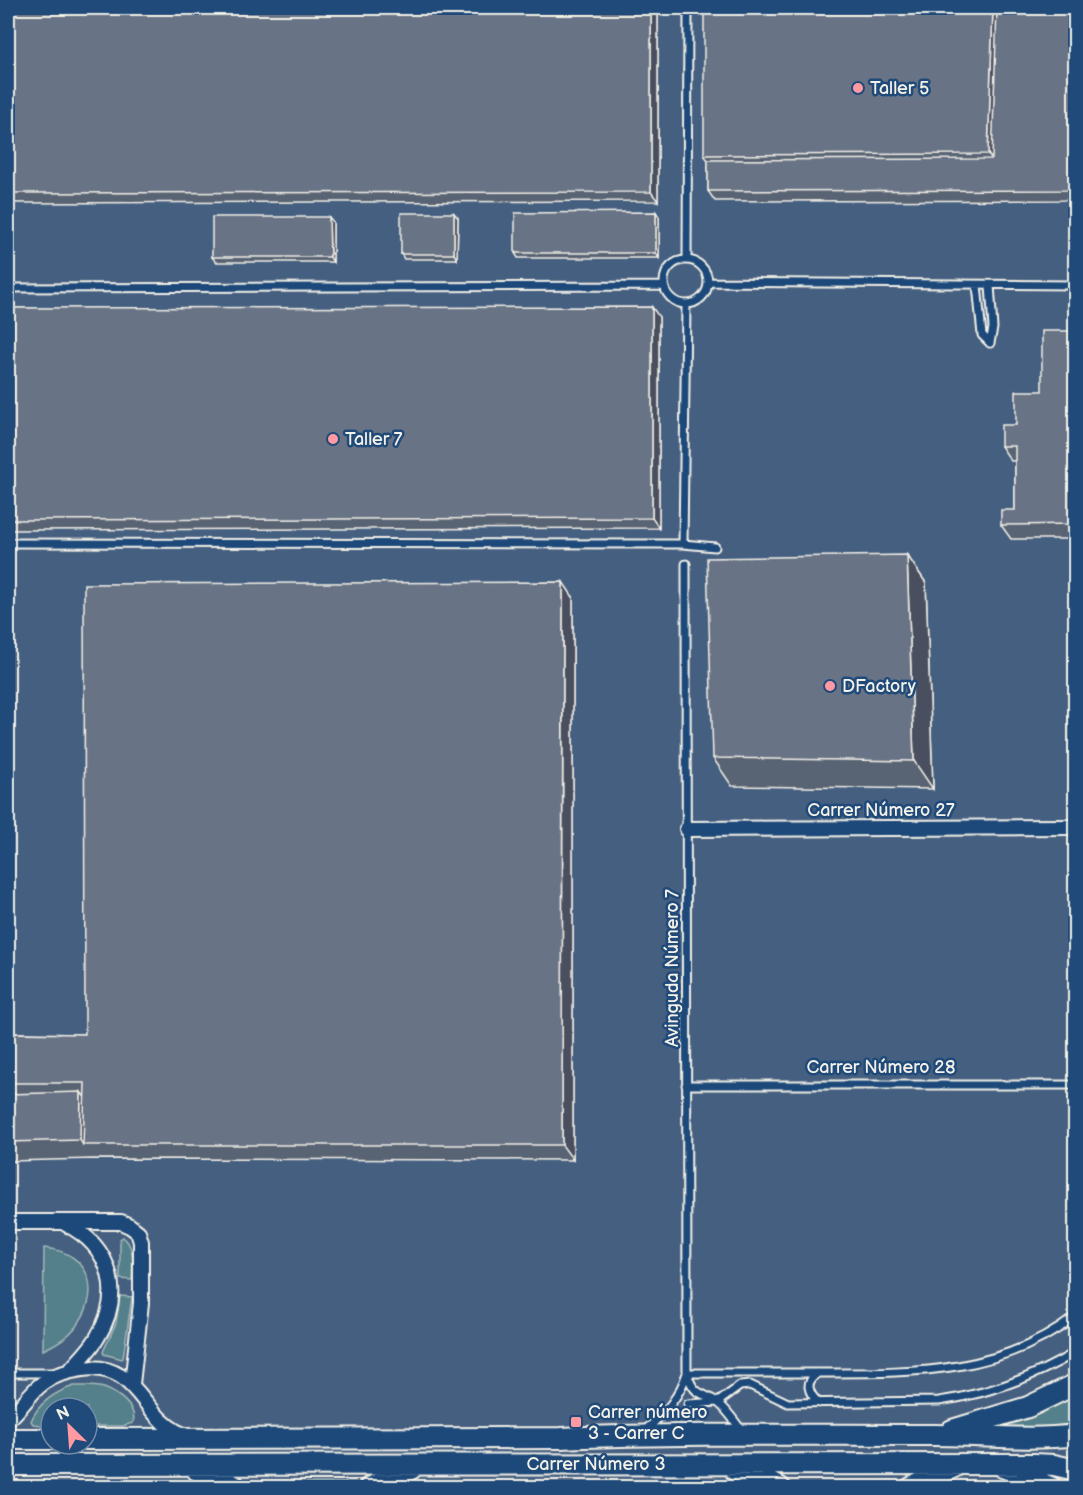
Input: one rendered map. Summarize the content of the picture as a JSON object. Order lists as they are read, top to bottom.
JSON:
{
  "streets": {
    "main road": ["Carrer Número 3"],
    "street": ["Carrer Número 27"],
    "lane": ["Avinguda Número 7", "Carrer Número 28"]
  },
  "crossings": [
    ["Carrer Número 27", "Avinguda Número 7"],
    ["Avinguda Número 7", "Carrer Número 28"],
    ["Avinguda Número 7", "Carrer Número 3"]
  ],
  "places": {
    "other": ["Taller 5", "Taller 7", "DFactory"],
    "transit": ["Carrer número 3 - Carrer C"]
  },
  "north": "top left"
}
